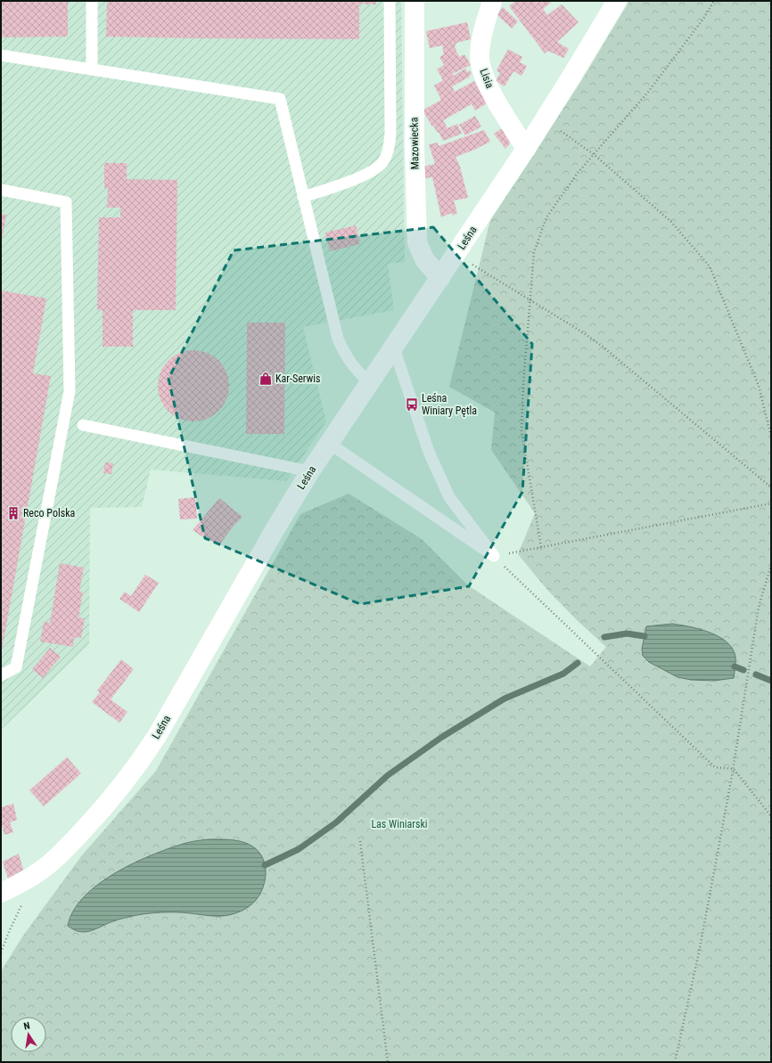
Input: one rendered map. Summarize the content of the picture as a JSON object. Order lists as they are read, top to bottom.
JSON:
{
  "streets": {
    "street": ["Lisia", "Mazowiecka", "Leśna"]
  },
  "crossings": [
    ["Lisia", "Leśna"],
    ["Mazowiecka", "Leśna"]
  ],
  "parks": ["Las Winiarski"],
  "places": {
    "shop": ["Kar-Serwis"],
    "bus stop": ["Leśna Winiary Pętla"],
    "building": ["Reco Polska"]
  },
  "north": "top"
}
